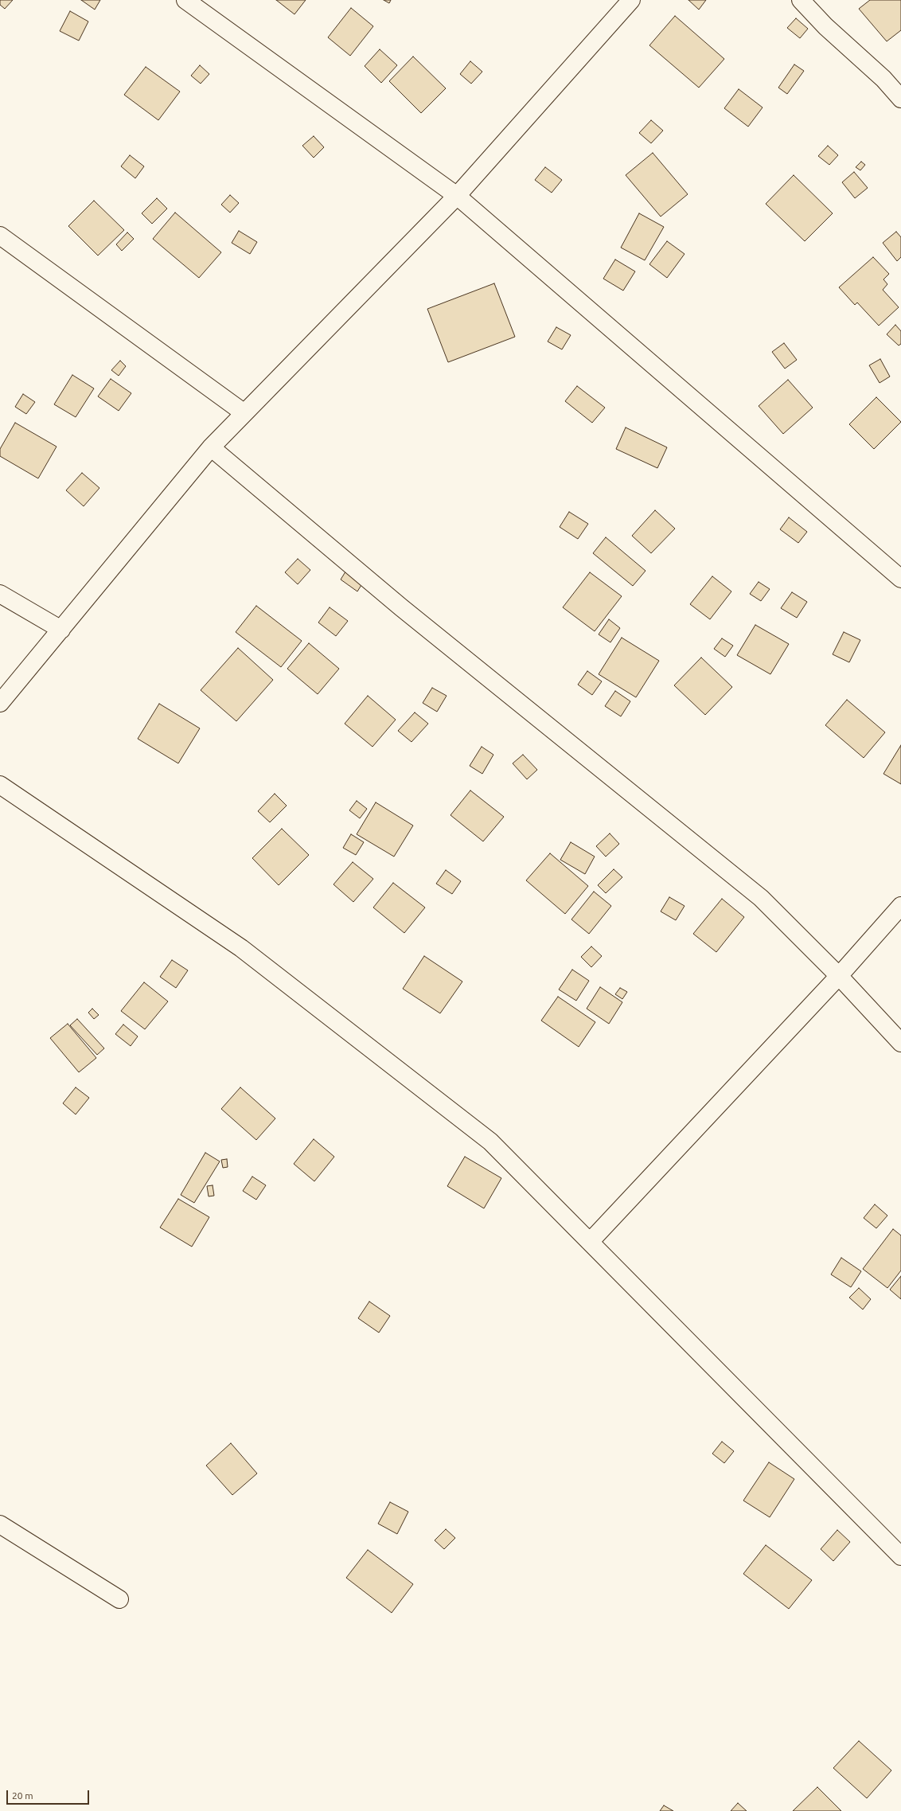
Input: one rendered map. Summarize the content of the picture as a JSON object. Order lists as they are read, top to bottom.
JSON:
{
  "scale_bar": "20 m"
}
